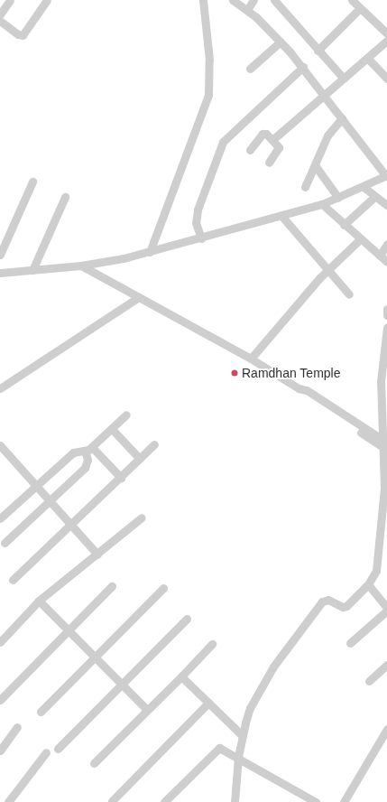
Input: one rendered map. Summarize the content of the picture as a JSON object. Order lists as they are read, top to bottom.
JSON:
{
  "places": ["Ramdhan Temple"]
}
